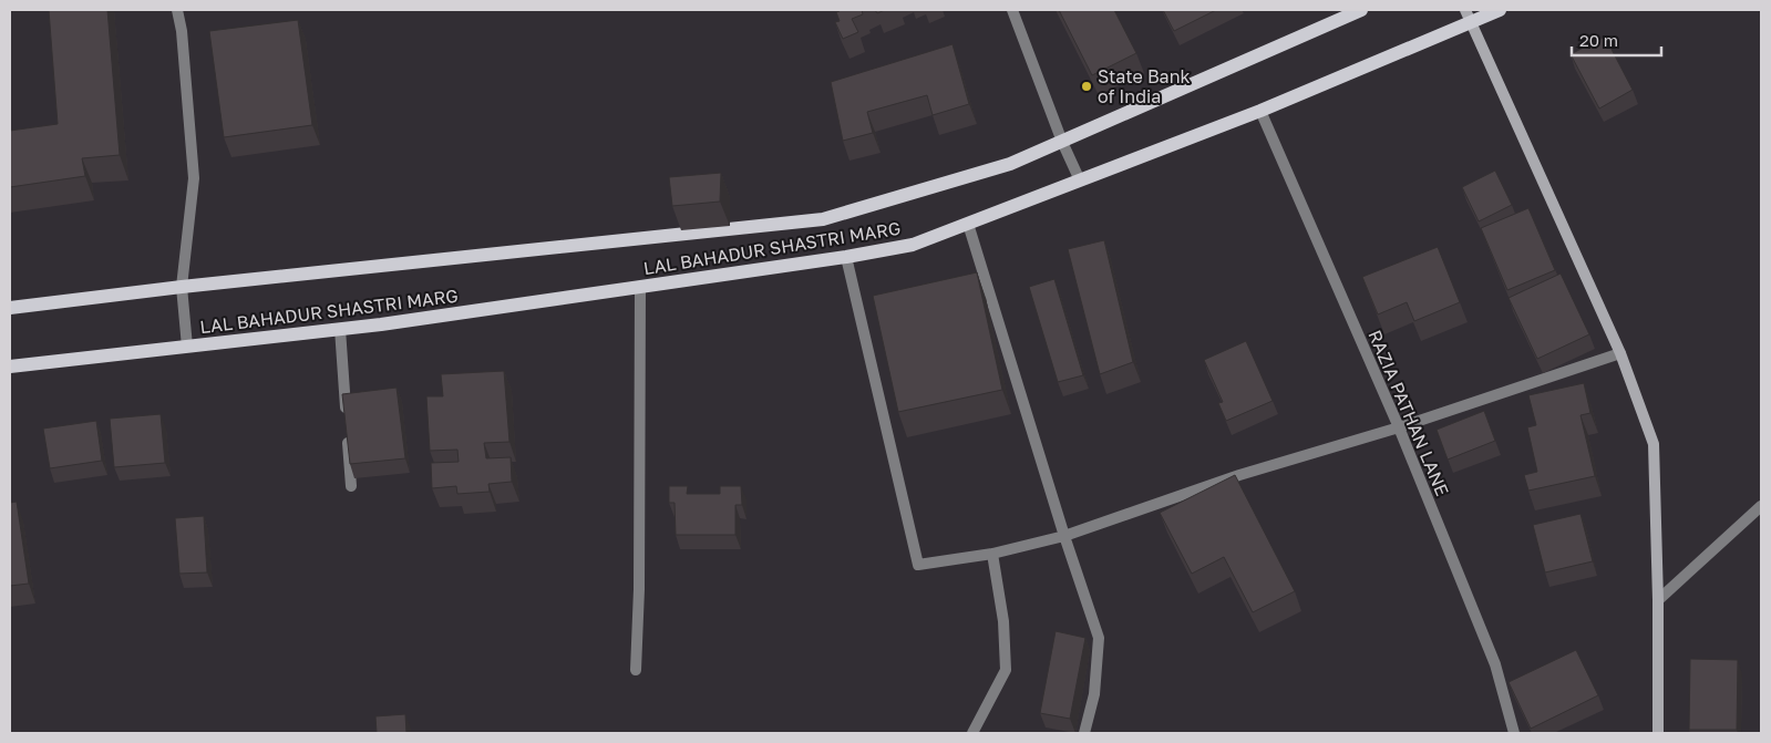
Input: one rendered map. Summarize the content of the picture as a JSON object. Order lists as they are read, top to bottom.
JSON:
{
  "streets": {
    "main road": ["LAL BAHADUR SHASTRI MARG"],
    "street": ["RAZIA PATHAN LANE"]
  },
  "crossings": [
    ["LAL BAHADUR SHASTRI MARG", "RAZIA PATHAN LANE"]
  ],
  "places": ["State Bank of India"],
  "scale_bar": "20 m"
}
